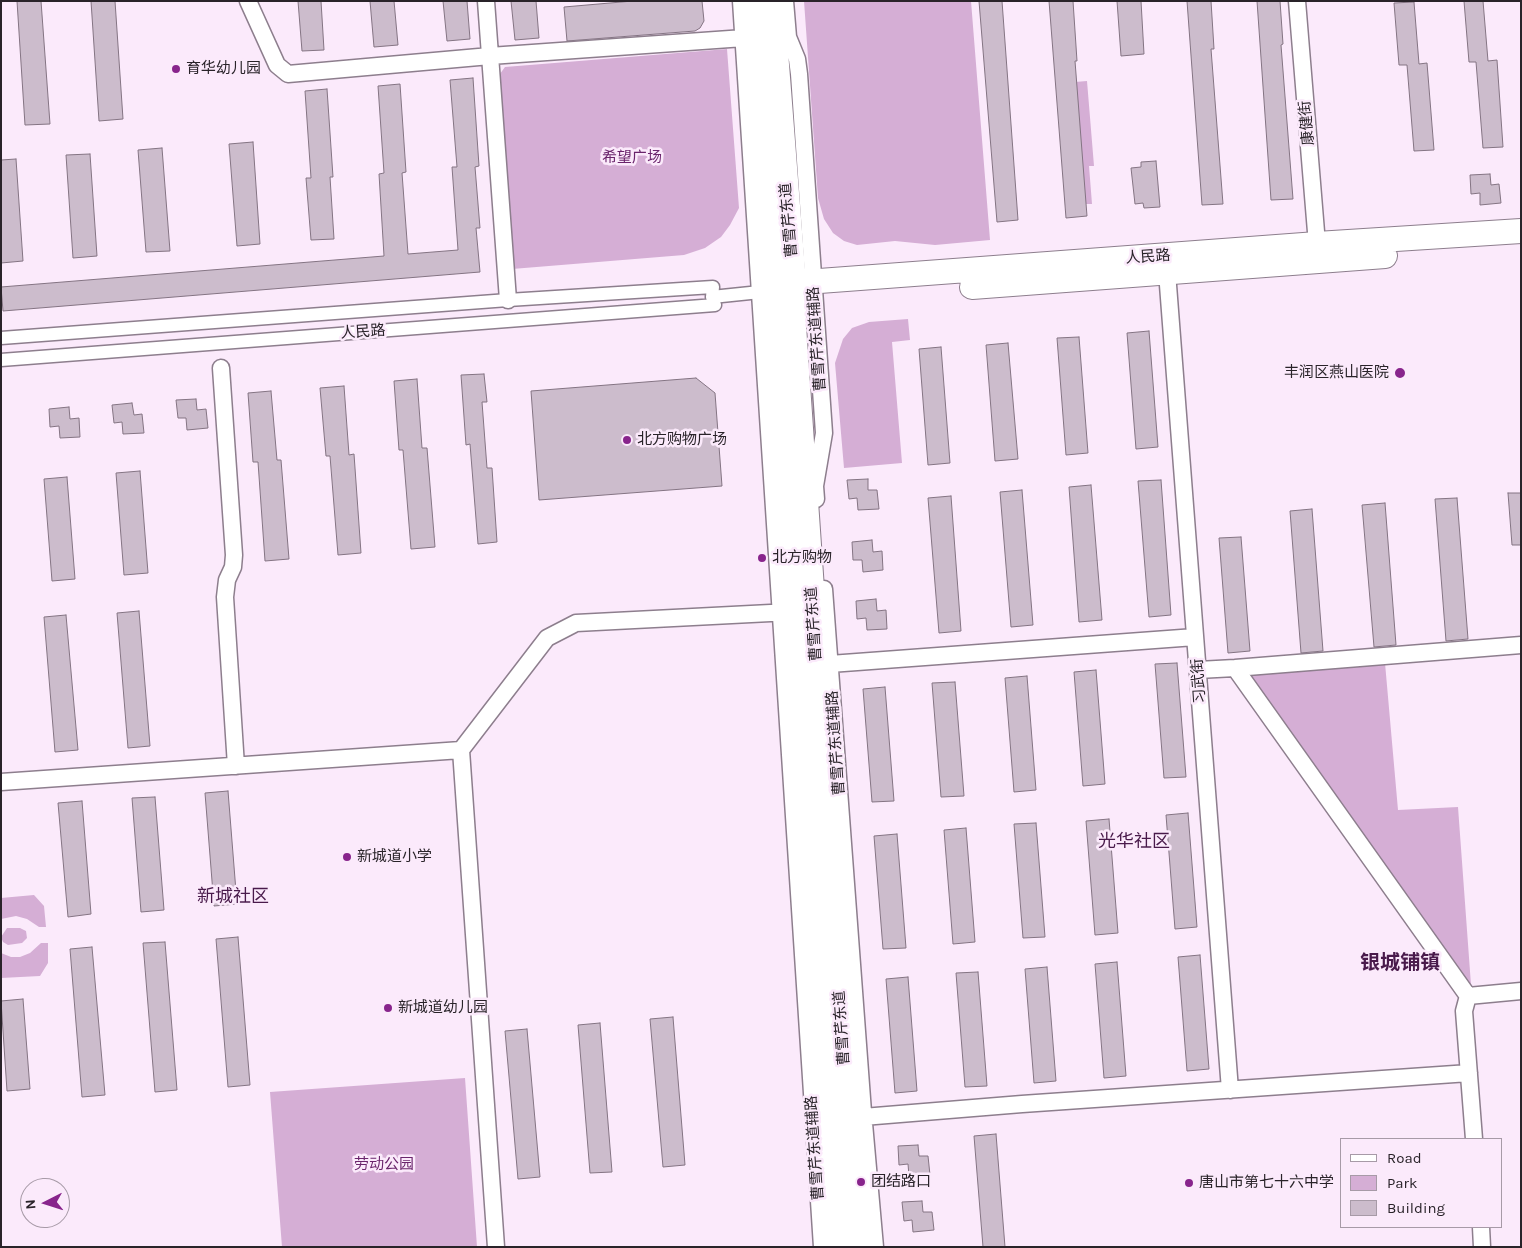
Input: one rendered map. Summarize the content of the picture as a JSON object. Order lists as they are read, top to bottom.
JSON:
{
  "streets": {
    "main road": ["曹雪芹东道", "人民路"],
    "street": ["康健街", "曹雪芹东道辅路", "习武街"]
  },
  "crossings": [
    ["康健街", "人民路"],
    ["曹雪芹东道", "人民路"],
    ["曹雪芹东道", "曹雪芹东道辅路"],
    ["人民路", "曹雪芹东道辅路"],
    ["人民路", "习武街"]
  ],
  "districts": ["光华社区", "新城社区", "银城铺镇"],
  "parks": ["希望广场", "劳动公园"],
  "places": [
    "育华幼儿园",
    "丰润区燕山医院",
    "北方购物广场",
    "北方购物",
    "新城道小学",
    "新城道幼儿园",
    "团结路口",
    "唐山市第七十六中学"
  ],
  "legend": ["Road", "Park", "Building"],
  "north": "left"
}
